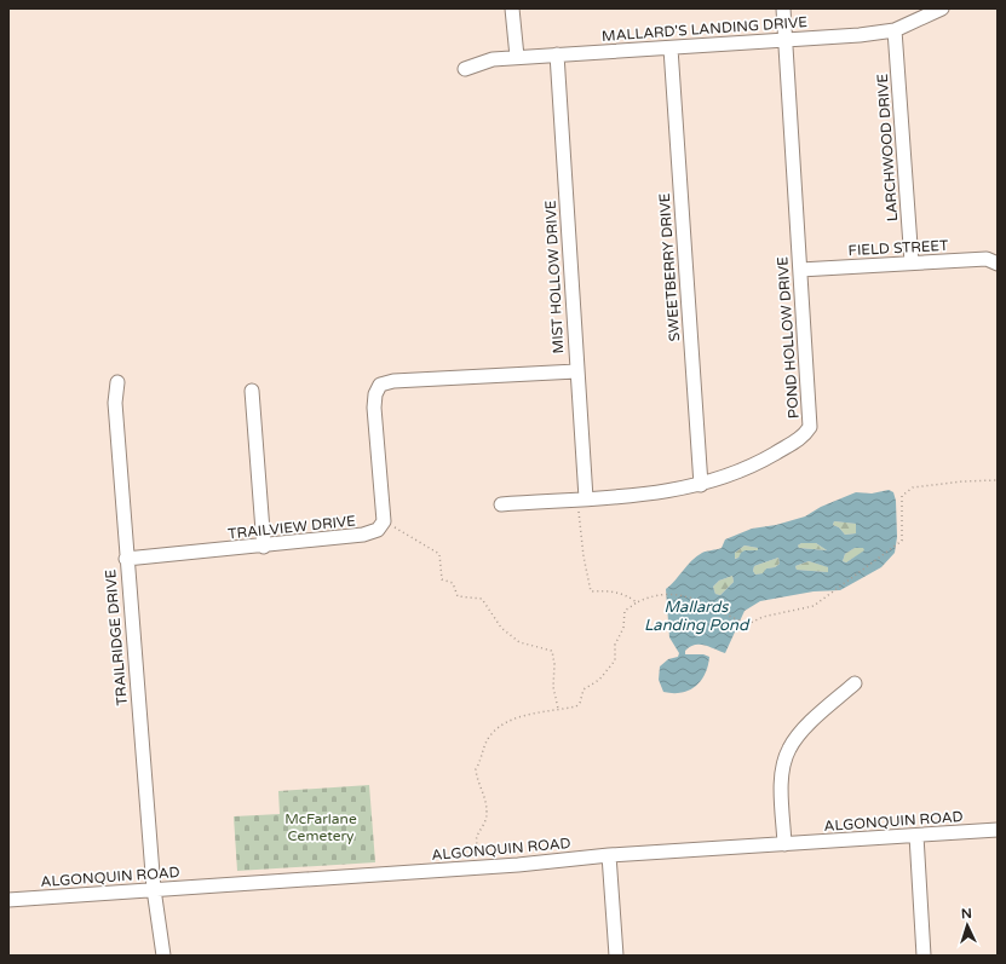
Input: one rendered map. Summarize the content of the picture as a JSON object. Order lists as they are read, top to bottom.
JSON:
{
  "streets": {
    "street": [
      "MALLARD'S LANDING DRIVE",
      "LARCHWOOD DRIVE",
      "FIELD STREET",
      "SWEETBERRY DRIVE",
      "MIST HOLLOW DRIVE",
      "POND HOLLOW DRIVE",
      "TRAILVIEW DRIVE",
      "TRAILRIDGE DRIVE",
      "ALGONQUIN ROAD"
    ]
  },
  "crossings": [
    ["MALLARD'S LANDING DRIVE", "LARCHWOOD DRIVE"],
    ["MALLARD'S LANDING DRIVE", "SWEETBERRY DRIVE"],
    ["MALLARD'S LANDING DRIVE", "MIST HOLLOW DRIVE"],
    ["MALLARD'S LANDING DRIVE", "POND HOLLOW DRIVE"],
    ["LARCHWOOD DRIVE", "FIELD STREET"],
    ["FIELD STREET", "POND HOLLOW DRIVE"],
    ["SWEETBERRY DRIVE", "POND HOLLOW DRIVE"],
    ["MIST HOLLOW DRIVE", "POND HOLLOW DRIVE"],
    ["TRAILVIEW DRIVE", "TRAILRIDGE DRIVE"],
    ["TRAILRIDGE DRIVE", "ALGONQUIN ROAD"]
  ],
  "water": ["Mallards Landing Pond"],
  "parks": ["McFarlane Cemetery"],
  "north": "top"
}
